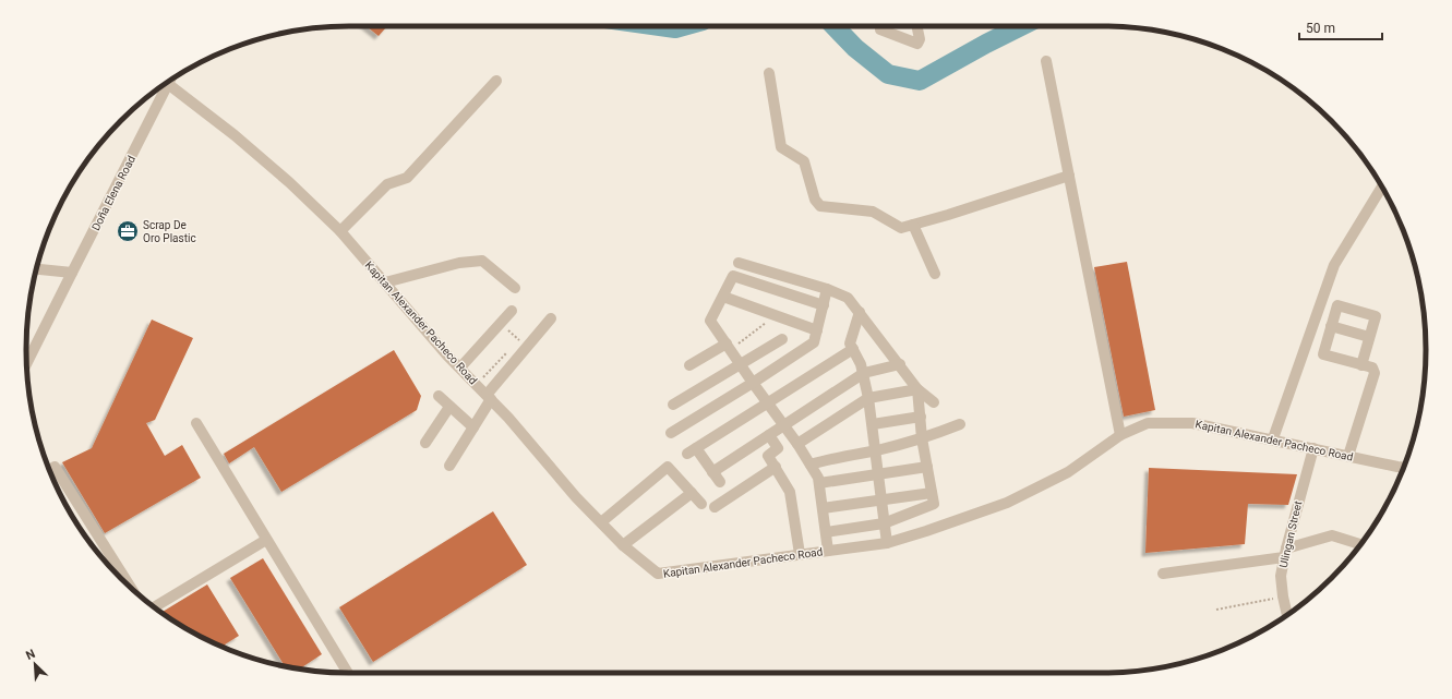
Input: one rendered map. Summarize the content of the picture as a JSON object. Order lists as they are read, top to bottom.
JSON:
{
  "streets": {
    "street": ["Doña Elena Road", "Kapitan Alexander Pacheco Road", "Ulingan Street"]
  },
  "crossings": [
    ["Kapitan Alexander Pacheco Road", "Ulingan Street"]
  ],
  "places": {
    "office": ["Scrap De Oro Plastic"]
  },
  "scale_bar": "50 m",
  "north": "top left"
}
